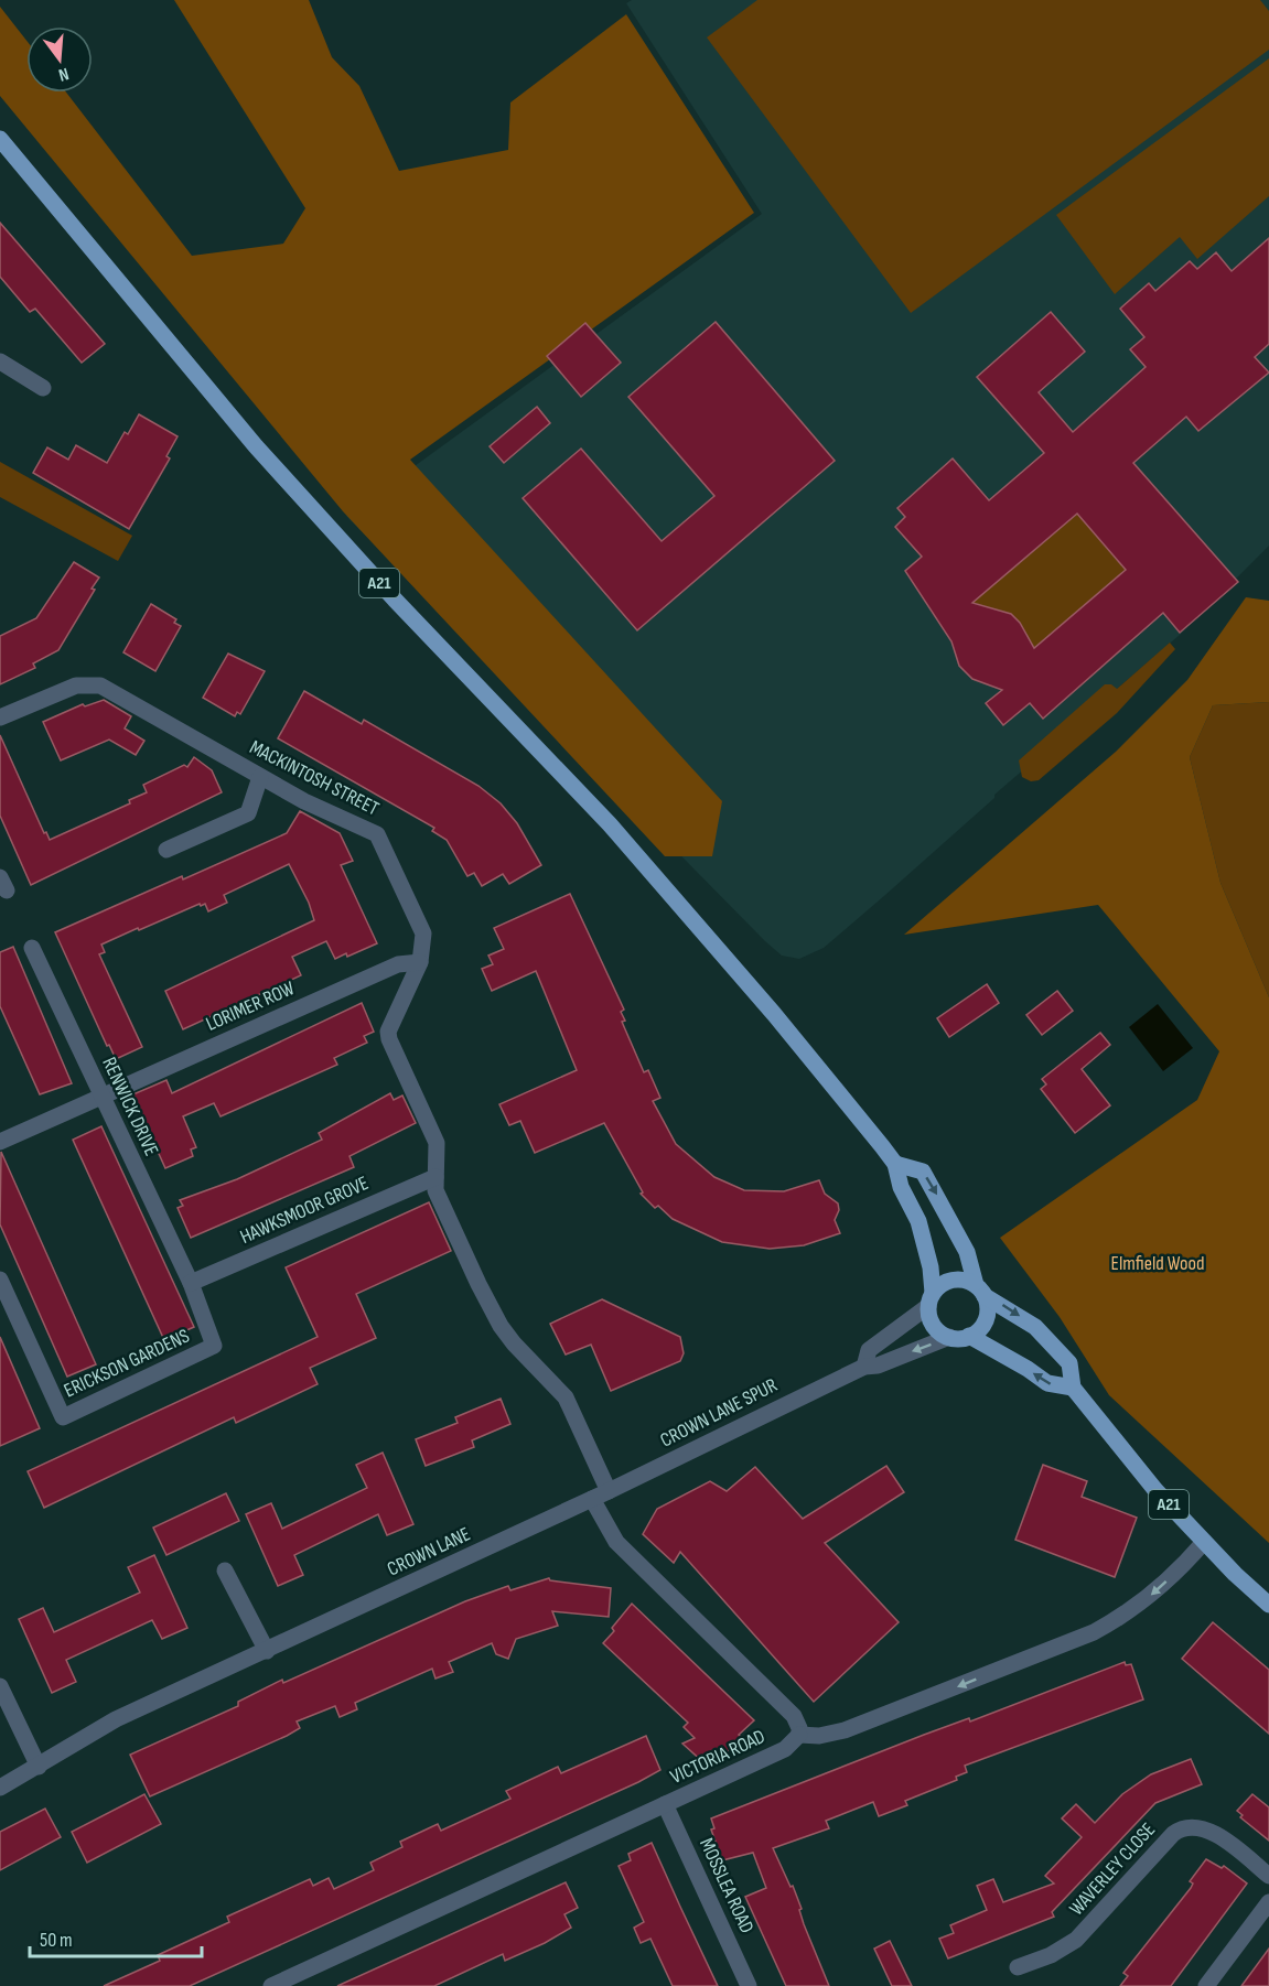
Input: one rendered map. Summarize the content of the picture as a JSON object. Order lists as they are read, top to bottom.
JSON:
{
  "streets": {
    "main road": ["A21"],
    "street": [
      "MACKINTOSH STREET",
      "LORIMER ROW",
      "RENWICK DRIVE",
      "HAWKSMOOR GROVE",
      "ERICKSON GARDENS",
      "CROWN LANE SPUR",
      "CROWN LANE",
      "VICTORIA ROAD",
      "WAVERLEY CLOSE",
      "MOSSLEA ROAD"
    ]
  },
  "crossings": [
    ["A21", "CROWN LANE SPUR"],
    ["MACKINTOSH STREET", "LORIMER ROW"],
    ["MACKINTOSH STREET", "HAWKSMOOR GROVE"],
    ["MACKINTOSH STREET", "CROWN LANE SPUR"],
    ["LORIMER ROW", "RENWICK DRIVE"],
    ["RENWICK DRIVE", "HAWKSMOOR GROVE"],
    ["RENWICK DRIVE", "ERICKSON GARDENS"],
    ["HAWKSMOOR GROVE", "ERICKSON GARDENS"],
    ["CROWN LANE SPUR", "CROWN LANE"],
    ["VICTORIA ROAD", "MOSSLEA ROAD"]
  ],
  "parks": ["Elmfield Wood"],
  "scale_bar": "50 m",
  "north": "bottom"
}
